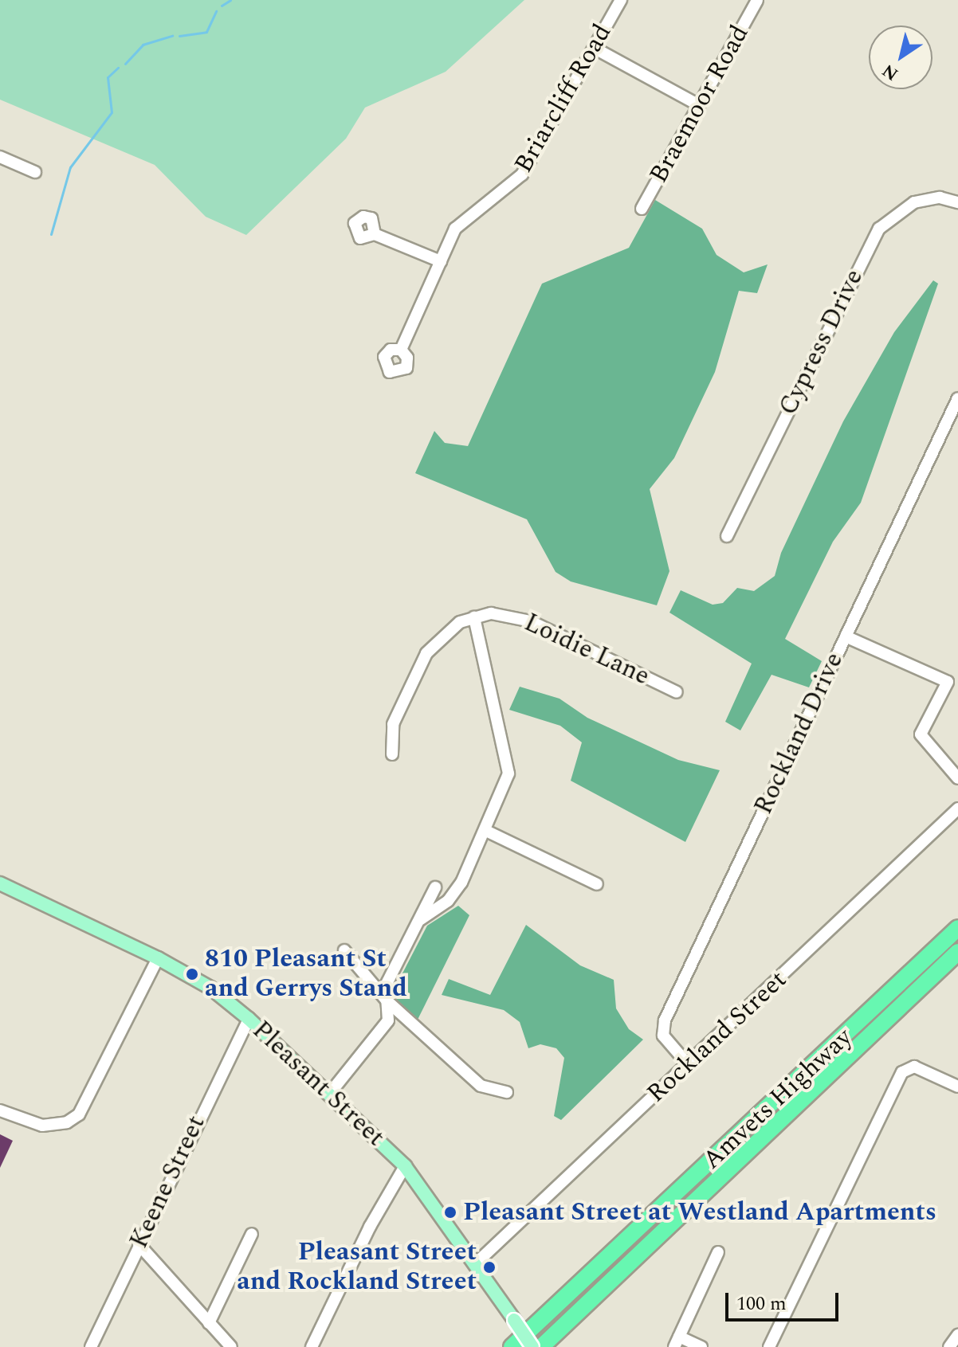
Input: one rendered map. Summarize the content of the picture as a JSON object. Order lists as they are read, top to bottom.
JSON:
{
  "streets": {
    "highway": ["Amvets Highway"],
    "main road": ["Pleasant Street"],
    "street": [
      "Briarcliff Road",
      "Braemoor Road",
      "Cypress Drive",
      "Loidie Lane",
      "Rockland Drive",
      "Rockland Street",
      "Keene Street"
    ]
  },
  "crossings": [
    ["Rockland Drive", "Rockland Street"],
    ["Rockland Street", "Pleasant Street"],
    ["Pleasant Street", "Keene Street"]
  ],
  "places": ["810 Pleasant St and Gerrys Stand", "Pleasant Street at Westland Apartments", "Pleasant Street and Rockland Street"],
  "scale_bar": "100 m",
  "north": "bottom left"
}
